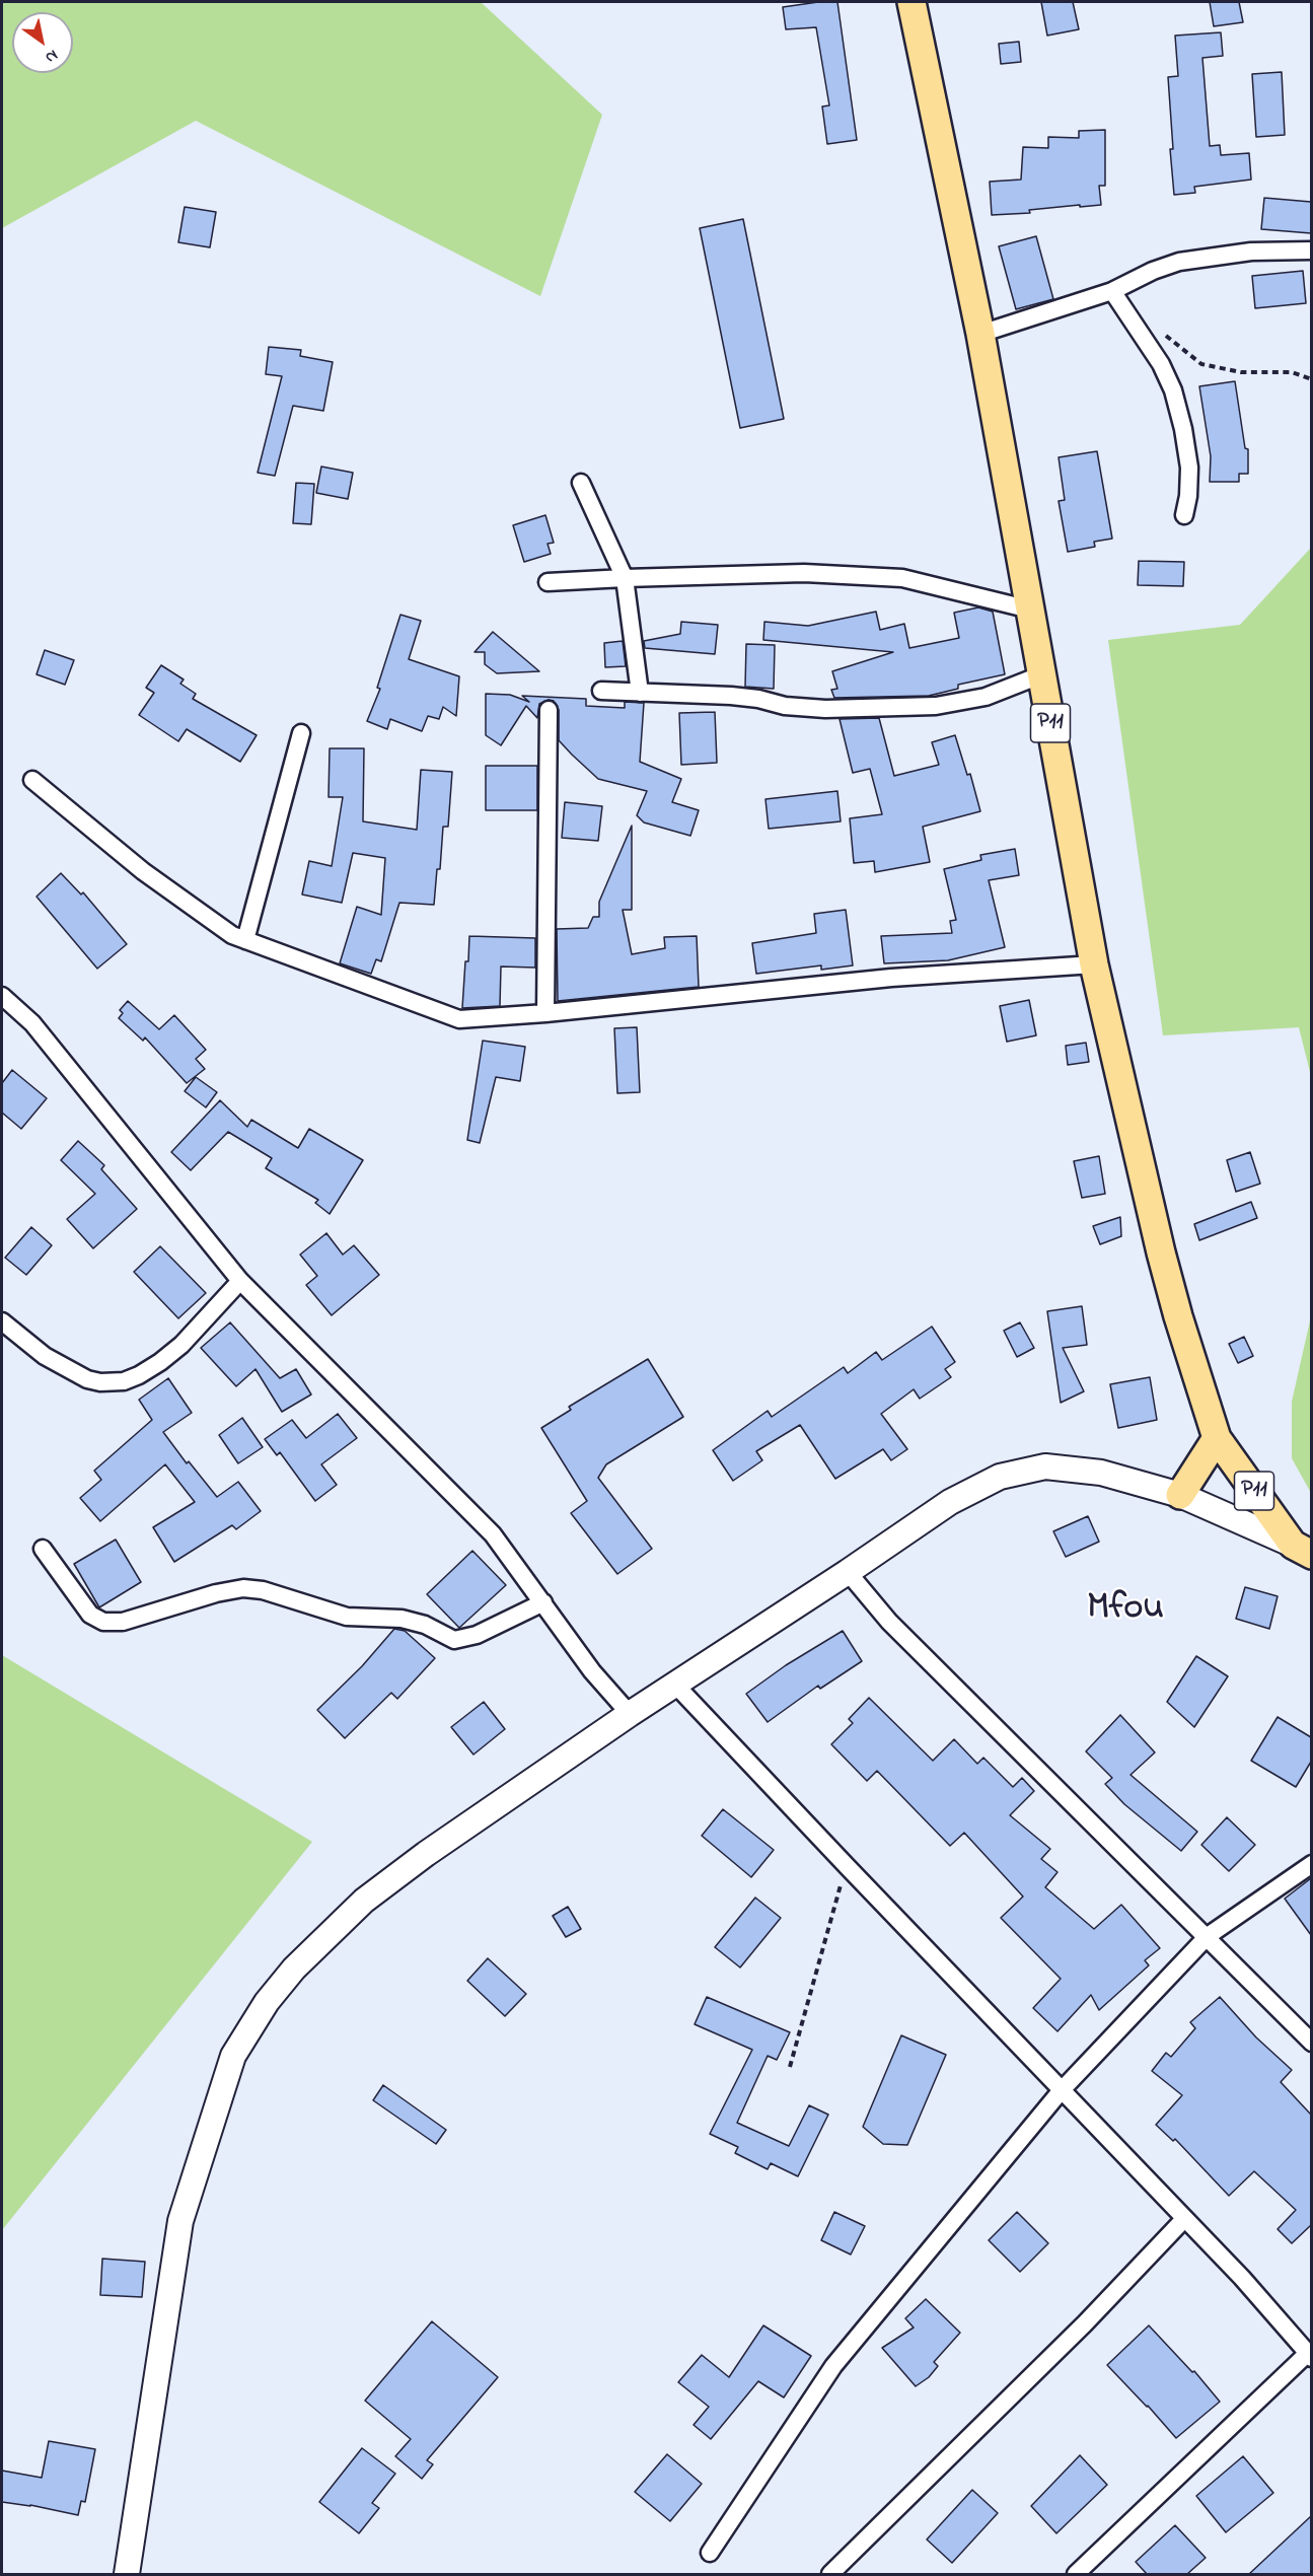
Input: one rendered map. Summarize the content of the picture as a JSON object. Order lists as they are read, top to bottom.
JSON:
{
  "streets": {
    "main road": ["P11"]
  },
  "districts": ["Mfou"],
  "north": "bottom right"
}
